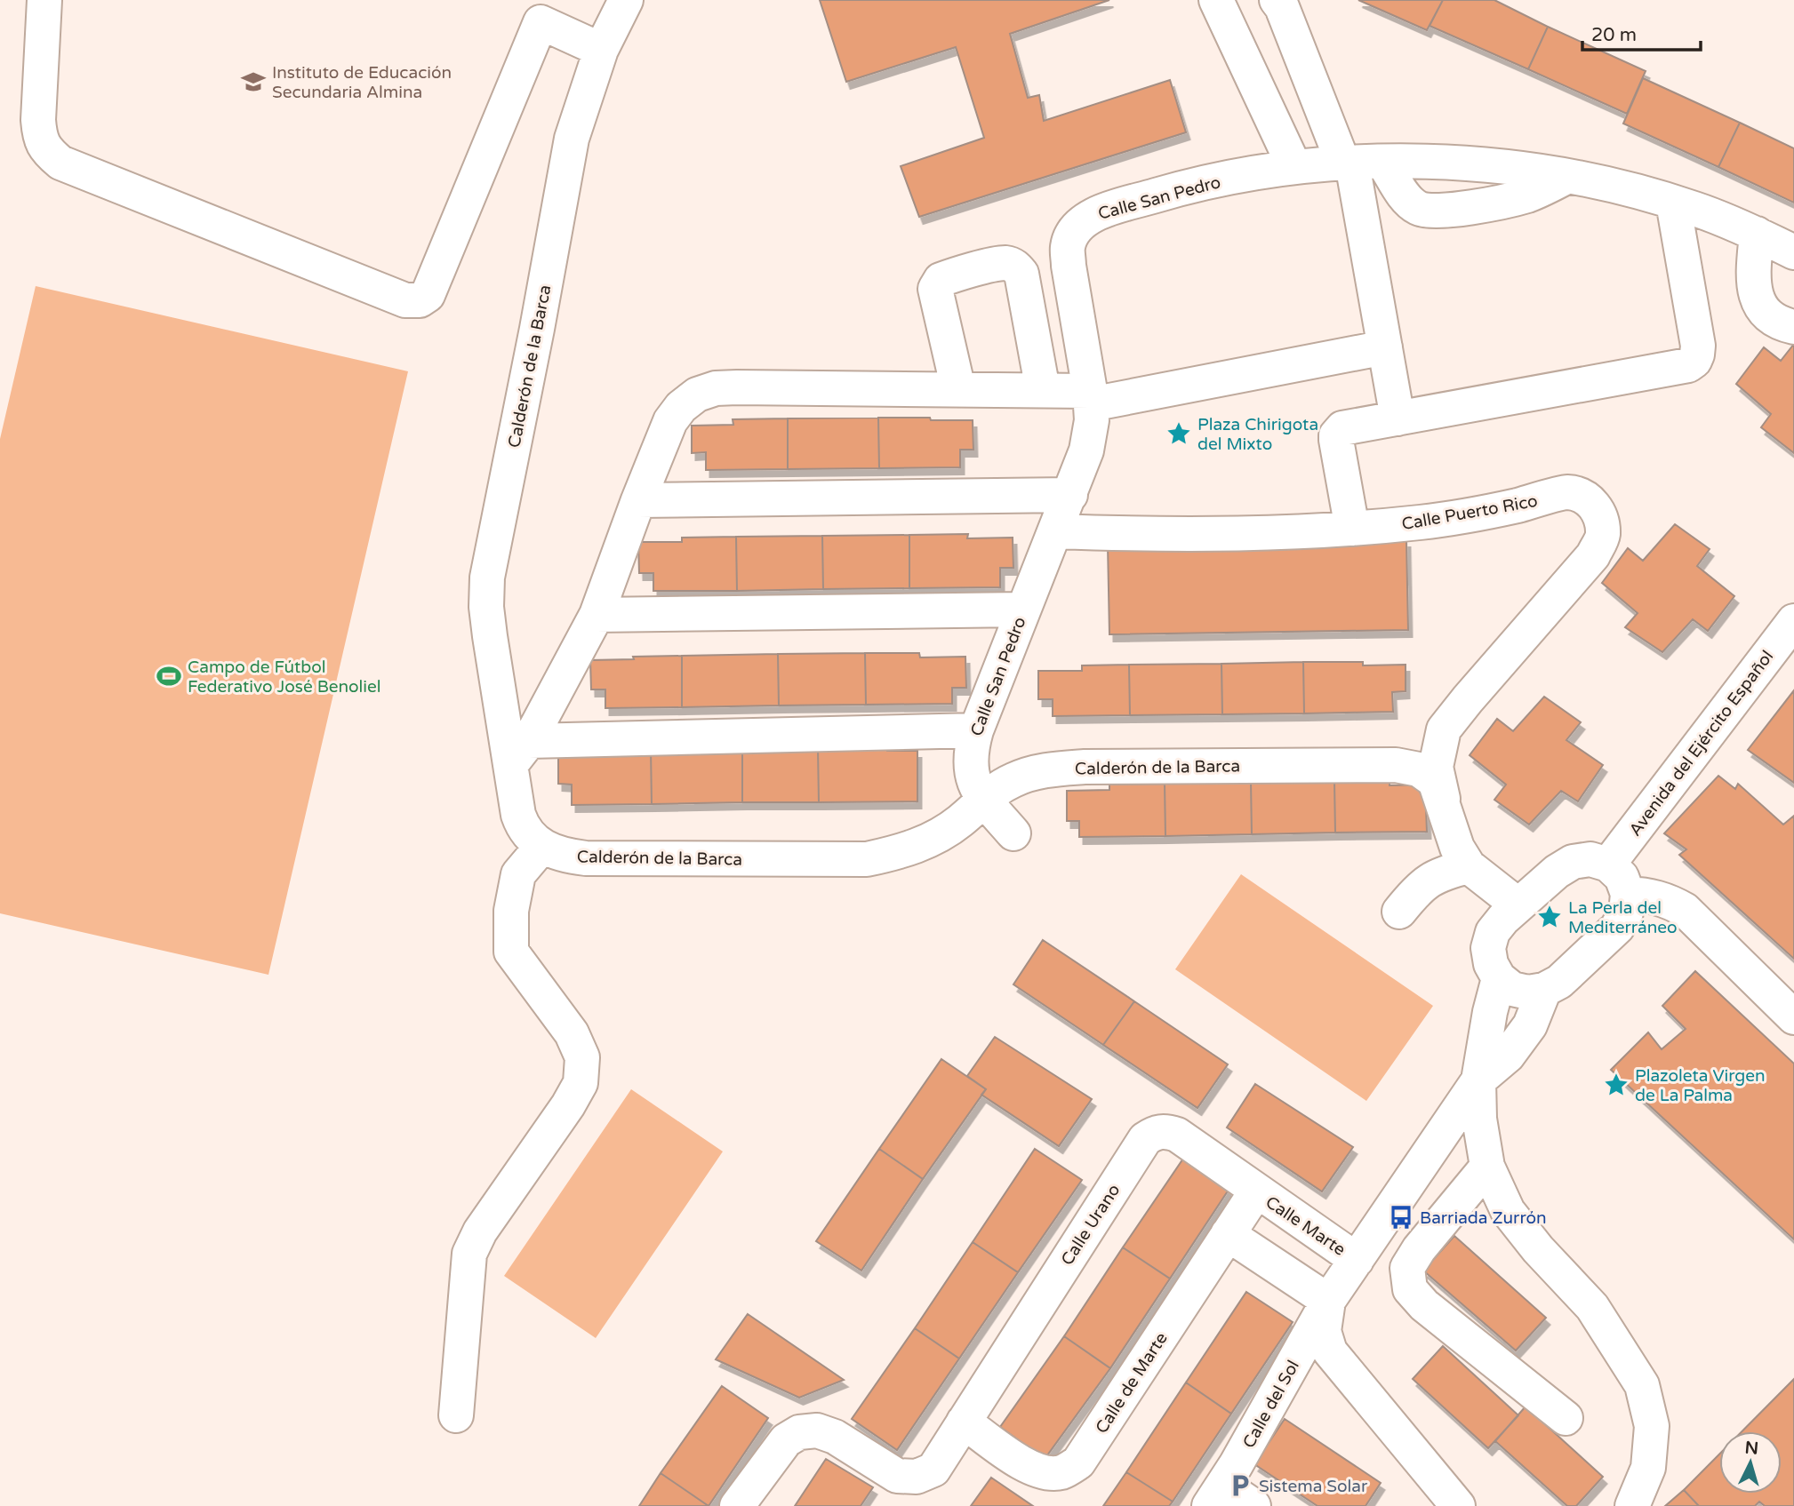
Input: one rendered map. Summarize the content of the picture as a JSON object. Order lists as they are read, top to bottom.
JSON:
{
  "streets": {
    "street": [
      "Calle San Pedro",
      "Calderón de la Barca",
      "Calle Puerto Rico",
      "Avenida del Ejército Español",
      "Calle Urano",
      "Calle Marte",
      "Calle de Marte",
      "Calle del Sol"
    ]
  },
  "crossings": [
    ["Calle San Pedro", "Calderón de la Barca"],
    ["Calle San Pedro", "Calle Puerto Rico"],
    ["Calderón de la Barca", "Calle Puerto Rico"],
    ["Calderón de la Barca", "Avenida del Ejército Español"],
    ["Calle Urano", "Calle Marte"],
    ["Calle Urano", "Calle de Marte"],
    ["Calle Marte", "Calle de Marte"]
  ],
  "places": {
    "school or university": ["Instituto de Educación Secundaria Almina"],
    "place": ["Plaza Chirigota del Mixto", "La Perla del Mediterráneo", "Plazoleta Virgen de La Palma"],
    "sports": ["Campo de Fútbol Federativo José Benoliel"],
    "bus stop": ["Barriada Zurrón"],
    "parking": ["Sistema Solar"]
  },
  "scale_bar": "20 m",
  "north": "top"
}
